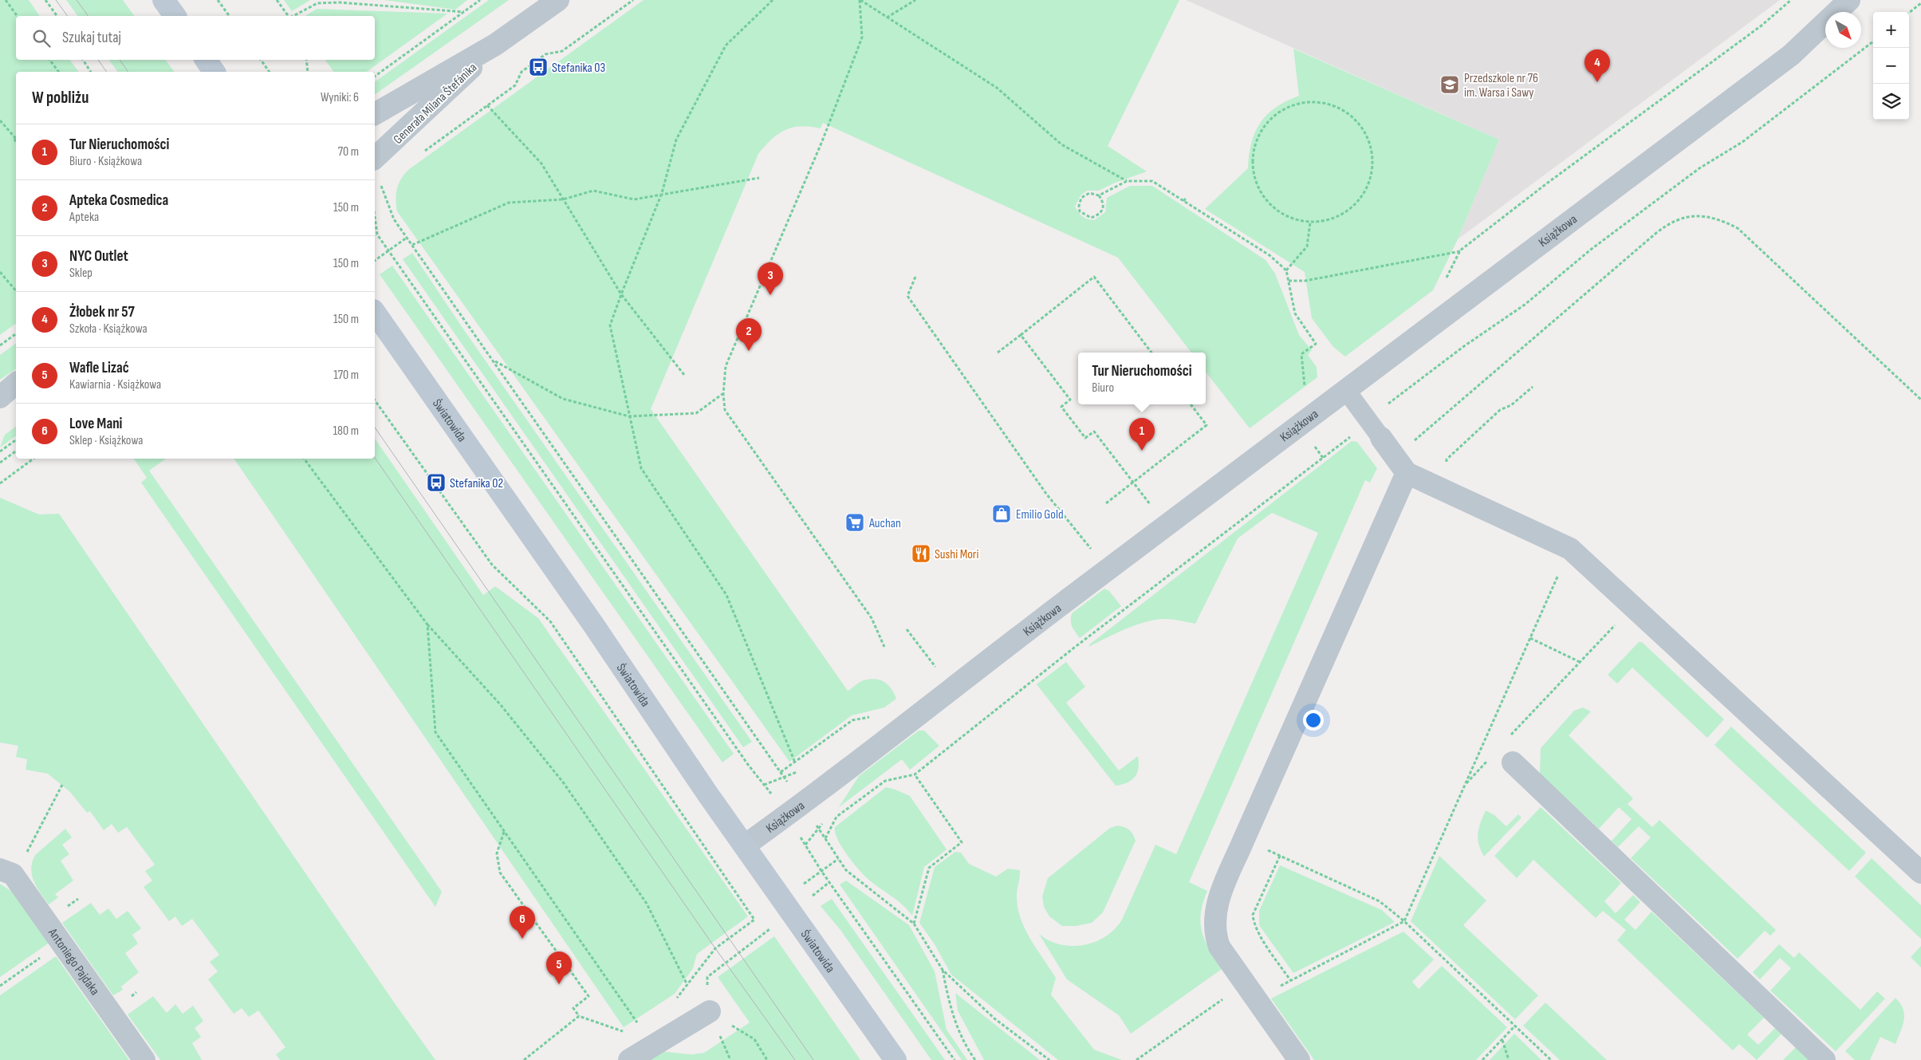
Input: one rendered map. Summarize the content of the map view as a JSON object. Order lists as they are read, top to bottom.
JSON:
{
  "streets": {
    "street": [
      "Generała Milana Štefánika",
      "Książkowa",
      "Światowida",
      "Antoniego Pajdaka"
    ]
  },
  "crossings": [
    ["Książkowa", "Światowida"]
  ],
  "places": {
    "bus stop": ["Stefanika 03", "Stefanika 02"],
    "school or university": ["Przedszkole nr 76 im. Warsa i Sawy"],
    "shop": ["Emilio Gold"],
    "supermarket": ["Auchan"],
    "restaurant": ["Sushi Mori"]
  },
  "north": "bottom right",
  "page": {
    "map_buttons": ["+", "−"],
    "search": "Szukaj tutaj",
    "pins": [
      "4",
      "3",
      "2",
      "1",
      "6",
      "5"
    ],
    "heading": ["W pobliżu", "Wyniki: 6"],
    "list": [
      {
        "mark": "1",
        "name": "Tur Nieruchomości",
        "note": "Biuro · Książkowa",
        "value": "70 m"
      },
      {
        "mark": "2",
        "name": "Apteka Cosmedica",
        "note": "Apteka",
        "value": "150 m"
      },
      {
        "mark": "3",
        "name": "NYC Outlet",
        "note": "Sklep",
        "value": "150 m"
      },
      {
        "mark": "4",
        "name": "Żłobek nr 57",
        "note": "Szkoła · Książkowa",
        "value": "150 m"
      },
      {
        "mark": "5",
        "name": "Wafle Lizać",
        "note": "Kawiarnia · Książkowa",
        "value": "170 m"
      },
      {
        "mark": "6",
        "name": "Love Mani",
        "note": "Sklep · Książkowa",
        "value": "180 m"
      }
    ],
    "popup": ["Tur Nieruchomości", "Biuro"]
  }
}
